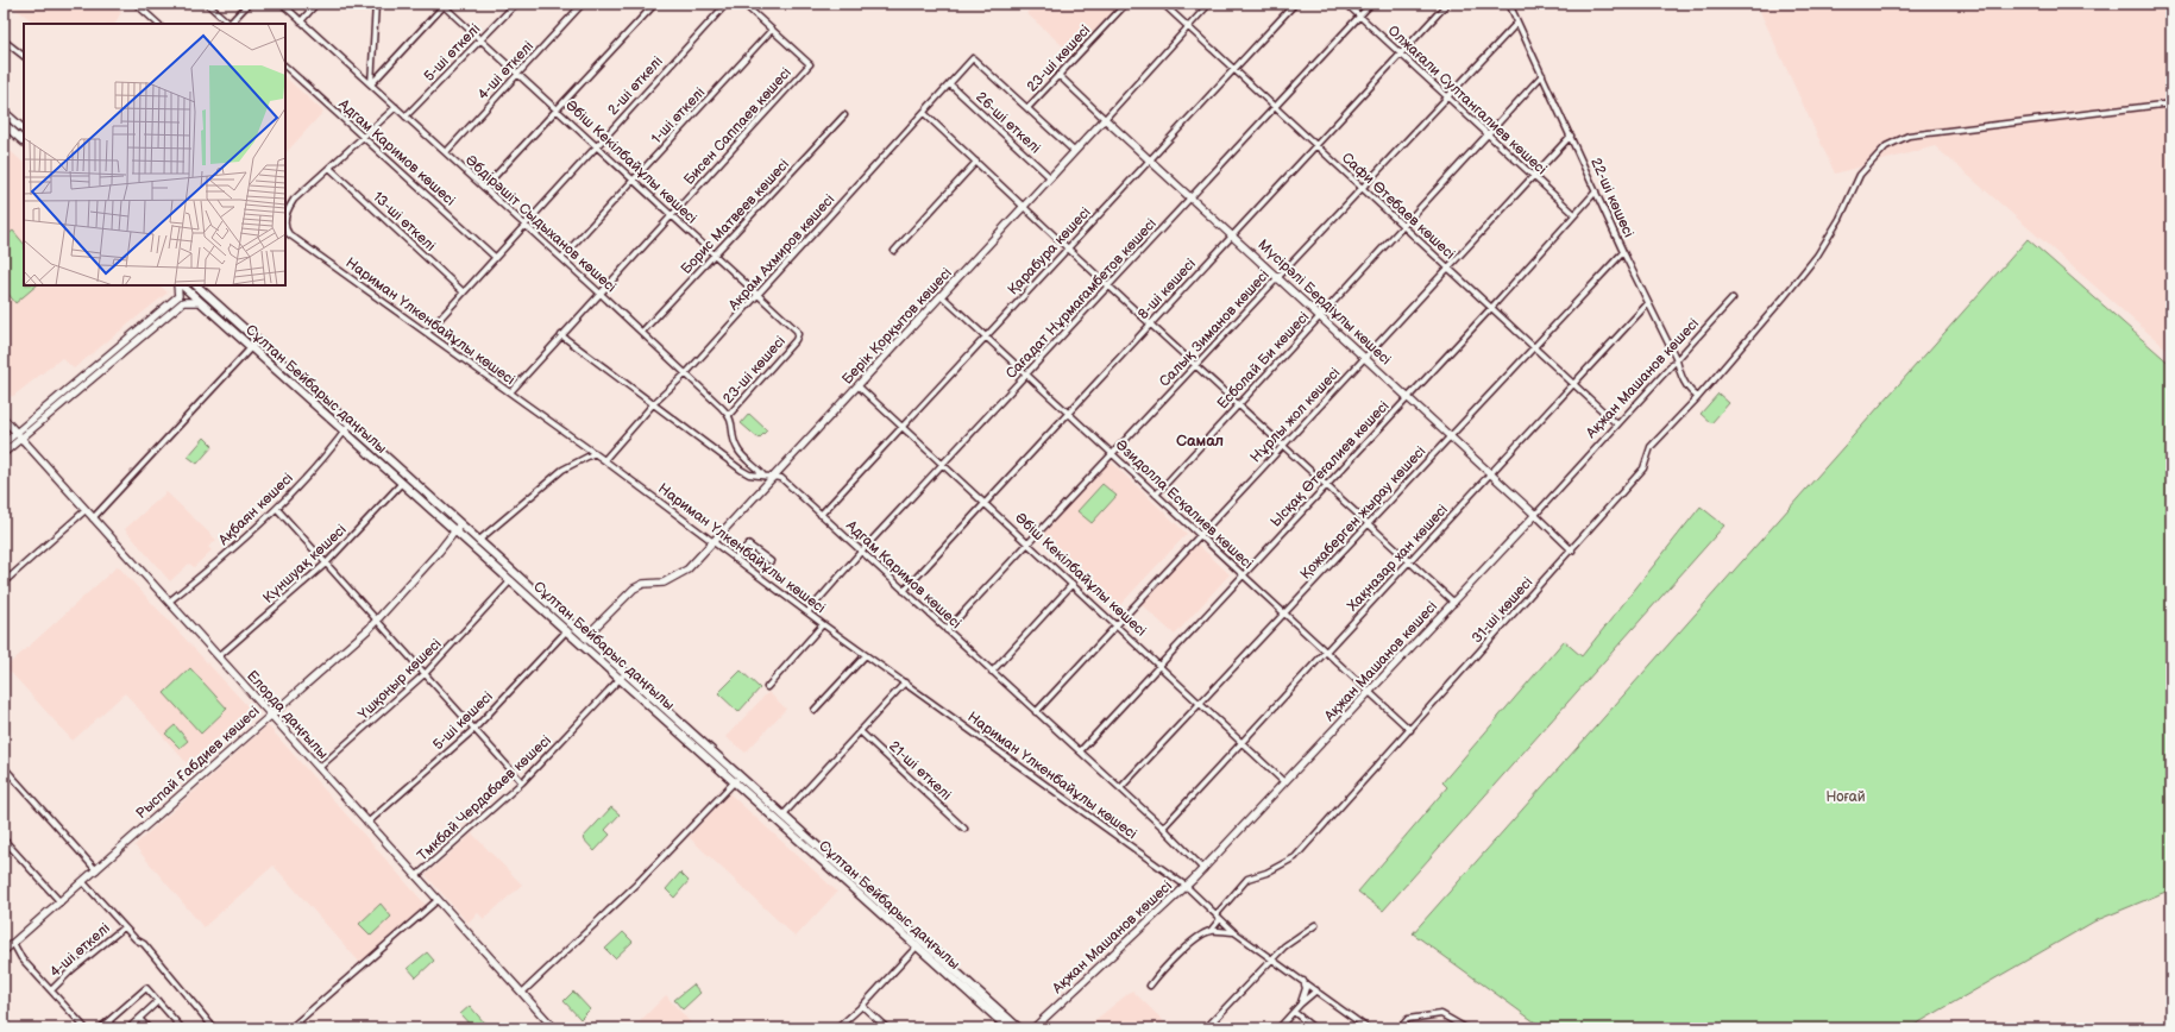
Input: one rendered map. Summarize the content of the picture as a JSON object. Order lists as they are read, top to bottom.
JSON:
{
  "streets": {
    "main road": ["Сұлтан Бейбарыс даңғылы"],
    "street": [
      "5-ші өткелі",
      "23-шi көшесi",
      "4-ші өткелі",
      "2-ші өткелі",
      "Олжағали Султангалиев көшесі",
      "1-ші өткелі",
      "26-ші өткелі",
      "Бисен Саппаев көшесі",
      "Адгам Каримов көшесі",
      "Әбіш Кекілбайұлы көшесі",
      "22-ші көшесі",
      "Сафи Өтебаев көшесі",
      "Борис Матвеев көшесі",
      "13-ші өткелі",
      "Әбдірәшіт Сыдыханов көшесі",
      "Қарабура көшесі",
      "Акрам Ахмиров көшесі",
      "8-шi көшесi",
      "Сағадат Нұрмағамбетов көшесі",
      "Мүсірәлі Бердіұлы көшесі",
      "Нариман Үлкенбайұлы көшесі",
      "Берік Қорқытов көшесі",
      "Салық Зиманов көшесі",
      "Есболай Би көшесі",
      "Ақжан Машанов көшесі",
      "Нұрлы жол көшесі",
      "Ысқақ Өтеғалиев көшесі",
      "Әзидолла Есқалиев көшесі",
      "Ақбаян көшесі",
      "Қожаберген жырау көшесі",
      "Хақназар хан көшесі",
      "Күншуақ көшесі",
      "31-ші көшесі",
      "Үшқоңыр көшесі",
      "Елорда даңғылы",
      "5-ші көшесі",
      "Рыспай Ғабдиев көшесі",
      "21-ші өткелі",
      "Тмкбай Чердабаев көшесі"
    ]
  },
  "crossings": [
    ["5-ші өткелі", "Әбіш Кекілбайұлы көшесі"],
    ["5-ші өткелі", "Әбдірәшіт Сыдыханов көшесі"],
    ["23-шi көшесi", "Әбіш Кекілбайұлы көшесі"],
    ["23-шi көшесi", "Әбдірәшіт Сыдыханов көшесі"],
    ["23-шi көшесi", "Акрам Ахмиров көшесі"],
    ["23-шi көшесi", "Мүсірәлі Бердіұлы көшесі"],
    ["4-ші өткелі", "Әбіш Кекілбайұлы көшесі"],
    ["4-ші өткелі", "Әбдірәшіт Сыдыханов көшесі"],
    ["2-ші өткелі", "Адгам Каримов көшесі"],
    ["2-ші өткелі", "Әбіш Кекілбайұлы көшесі"],
    ["2-ші өткелі", "13-ші өткелі"],
    ["2-ші өткелі", "Әбдірәшіт Сыдыханов көшесі"],
    ["2-ші өткелі", "Нариман Үлкенбайұлы көшесі"],
    ["Олжағали Султангалиев көшесі", "8-шi көшесi"],
    ["Олжағали Султангалиев көшесі", "Сағадат Нұрмағамбетов көшесі"],
    ["Олжағали Султангалиев көшесі", "Салық Зиманов көшесі"],
    ["Олжағали Султангалиев көшесі", "Есболай Би көшесі"],
    ["Олжағали Султангалиев көшесі", "Нұрлы жол көшесі"],
    ["Олжағали Султангалиев көшесі", "Ысқақ Өтеғалиев көшесі"],
    ["1-ші өткелі", "Бисен Саппаев көшесі"],
    ["1-ші өткелі", "Әбіш Кекілбайұлы көшесі"],
    ["1-ші өткелі", "Әбдірәшіт Сыдыханов көшесі"],
    ["26-ші өткелі", "Акрам Ахмиров көшесі"],
    ["26-ші өткелі", "Берік Қорқытов көшесі"],
    ["Бисен Саппаев көшесі", "Адгам Каримов көшесі"],
    ["Бисен Саппаев көшесі", "Әбіш Кекілбайұлы көшесі"],
    ["Бисен Саппаев көшесі", "Әбдірәшіт Сыдыханов көшесі"],
    ["Бисен Саппаев көшесі", "Нариман Үлкенбайұлы көшесі"],
    ["Адгам Каримов көшесі", "Қарабура көшесі"],
    ["Адгам Каримов көшесі", "Акрам Ахмиров көшесі"],
    ["Адгам Каримов көшесі", "8-шi көшесi"],
    ["Адгам Каримов көшесі", "Сағадат Нұрмағамбетов көшесі"],
    ["Адгам Каримов көшесі", "Берік Қорқытов көшесі"],
    ["Адгам Каримов көшесі", "Салық Зиманов көшесі"],
    ["Адгам Каримов көшесі", "Ақжан Машанов көшесі"],
    ["Адгам Каримов көшесі", "Нұрлы жол көшесі"],
    ["Адгам Каримов көшесі", "Ысқақ Өтеғалиев көшесі"],
    ["Адгам Каримов көшесі", "Қожаберген жырау көшесі"],
    ["Адгам Каримов көшесі", "Хақназар хан көшесі"],
    ["Әбіш Кекілбайұлы көшесі", "Борис Матвеев көшесі"],
    ["Әбіш Кекілбайұлы көшесі", "Қарабура көшесі"],
    ["Әбіш Кекілбайұлы көшесі", "Акрам Ахмиров көшесі"],
    ["Әбіш Кекілбайұлы көшесі", "8-шi көшесi"],
    ["Әбіш Кекілбайұлы көшесі", "Сағадат Нұрмағамбетов көшесі"],
    ["Әбіш Кекілбайұлы көшесі", "Берік Қорқытов көшесі"],
    ["Әбіш Кекілбайұлы көшесі", "Салық Зиманов көшесі"],
    ["Әбіш Кекілбайұлы көшесі", "Ақжан Машанов көшесі"],
    ["Әбіш Кекілбайұлы көшесі", "Нұрлы жол көшесі"],
    ["Әбіш Кекілбайұлы көшесі", "Ысқақ Өтеғалиев көшесі"],
    ["Әбіш Кекілбайұлы көшесі", "Қожаберген жырау көшесі"],
    ["Әбіш Кекілбайұлы көшесі", "Хақназар хан көшесі"],
    ["22-ші көшесі", "Салық Зиманов көшесі"],
    ["22-ші көшесі", "Есболай Би көшесі"],
    ["22-ші көшесі", "Ақжан Машанов көшесі"],
    ["22-ші көшесі", "Нұрлы жол көшесі"],
    ["22-ші көшесі", "Ысқақ Өтеғалиев көшесі"],
    ["22-ші көшесі", "Қожаберген жырау көшесі"],
    ["22-ші көшесі", "Хақназар хан көшесі"],
    ["22-ші көшесі", "31-ші көшесі"],
    ["Сафи Өтебаев көшесі", "Қарабура көшесі"],
    ["Сафи Өтебаев көшесі", "8-шi көшесi"],
    ["Сафи Өтебаев көшесі", "Сағадат Нұрмағамбетов көшесі"],
    ["Сафи Өтебаев көшесі", "Берік Қорқытов көшесі"],
    ["Сафи Өтебаев көшесі", "Салық Зиманов көшесі"],
    ["Сафи Өтебаев көшесі", "Есболай Би көшесі"],
    ["Сафи Өтебаев көшесі", "Ақжан Машанов көшесі"],
    ["Сафи Өтебаев көшесі", "Нұрлы жол көшесі"],
    ["Сафи Өтебаев көшесі", "Ысқақ Өтеғалиев көшесі"],
    ["Сафи Өтебаев көшесі", "Қожаберген жырау көшесі"],
    ["Сафи Өтебаев көшесі", "Хақназар хан көшесі"],
    ["Борис Матвеев көшесі", "Әбдірәшіт Сыдыханов көшесі"],
    ["Әбдірәшіт Сыдыханов көшесі", "Акрам Ахмиров көшесі"],
    ["Қарабура көшесі", "Мүсірәлі Бердіұлы көшесі"],
    ["Қарабура көшесі", "Әзидолла Есқалиев көшесі"],
    ["Акрам Ахмиров көшесі", "Нариман Үлкенбайұлы көшесі"],
    ["8-шi көшесi", "Мүсірәлі Бердіұлы көшесі"],
    ["8-шi көшесi", "Әзидолла Есқалиев көшесі"],
    ["Сағадат Нұрмағамбетов көшесі", "Мүсірәлі Бердіұлы көшесі"],
    ["Сағадат Нұрмағамбетов көшесі", "Нариман Үлкенбайұлы көшесі"],
    ["Сағадат Нұрмағамбетов көшесі", "Әзидолла Есқалиев көшесі"],
    ["Мүсірәлі Бердіұлы көшесі", "Берік Қорқытов көшесі"],
    ["Мүсірәлі Бердіұлы көшесі", "Салық Зиманов көшесі"],
    ["Мүсірәлі Бердіұлы көшесі", "Есболай Би көшесі"],
    ["Мүсірәлі Бердіұлы көшесі", "Ақжан Машанов көшесі"],
    ["Мүсірәлі Бердіұлы көшесі", "Нұрлы жол көшесі"],
    ["Мүсірәлі Бердіұлы көшесі", "Ысқақ Өтеғалиев көшесі"],
    ["Мүсірәлі Бердіұлы көшесі", "Қожаберген жырау көшесі"],
    ["Мүсірәлі Бердіұлы көшесі", "Хақназар хан көшесі"],
    ["Мүсірәлі Бердіұлы көшесі", "31-ші көшесі"],
    ["Нариман Үлкенбайұлы көшесі", "Берік Қорқытов көшесі"],
    ["Нариман Үлкенбайұлы көшесі", "Ақжан Машанов көшесі"],
    ["Нариман Үлкенбайұлы көшесі", "31-ші көшесі"],
    ["Берік Қорқытов көшесі", "Сұлтан Бейбарыс даңғылы"],
    ["Берік Қорқытов көшесі", "Әзидолла Есқалиев көшесі"],
    ["Салық Зиманов көшесі", "Әзидолла Есқалиев көшесі"],
    ["Есболай Би көшесі", "Әзидолла Есқалиев көшесі"],
    ["Ақжан Машанов көшесі", "Әзидолла Есқалиев көшесі"],
    ["Сұлтан Бейбарыс даңғылы", "Ақбаян көшесі"],
    ["Сұлтан Бейбарыс даңғылы", "Күншуақ көшесі"],
    ["Сұлтан Бейбарыс даңғылы", "Үшқоңыр көшесі"],
    ["Сұлтан Бейбарыс даңғылы", "5-ші көшесі"],
    ["Сұлтан Бейбарыс даңғылы", "Рыспай Ғабдиев көшесі"],
    ["Сұлтан Бейбарыс даңғылы", "Тмкбай Чердабаев көшесі"],
    ["Нұрлы жол көшесі", "Әзидолла Есқалиев көшесі"],
    ["Ысқақ Өтеғалиев көшесі", "Әзидолла Есқалиев көшесі"],
    ["Әзидолла Есқалиев көшесі", "Қожаберген жырау көшесі"],
    ["Әзидолла Есқалиев көшесі", "Хақназар хан көшесі"],
    ["Әзидолла Есқалиев көшесі", "31-ші көшесі"],
    ["Ақбаян көшесі", "Елорда даңғылы"],
    ["Күншуақ көшесі", "Елорда даңғылы"],
    ["Үшқоңыр көшесі", "Елорда даңғылы"],
    ["Елорда даңғылы", "5-ші көшесі"],
    ["Елорда даңғылы", "Рыспай Ғабдиев көшесі"],
    ["Елорда даңғылы", "Тмкбай Чердабаев көшесі"]
  ],
  "districts": ["Самал"],
  "parks": ["Ноғай"]
}
